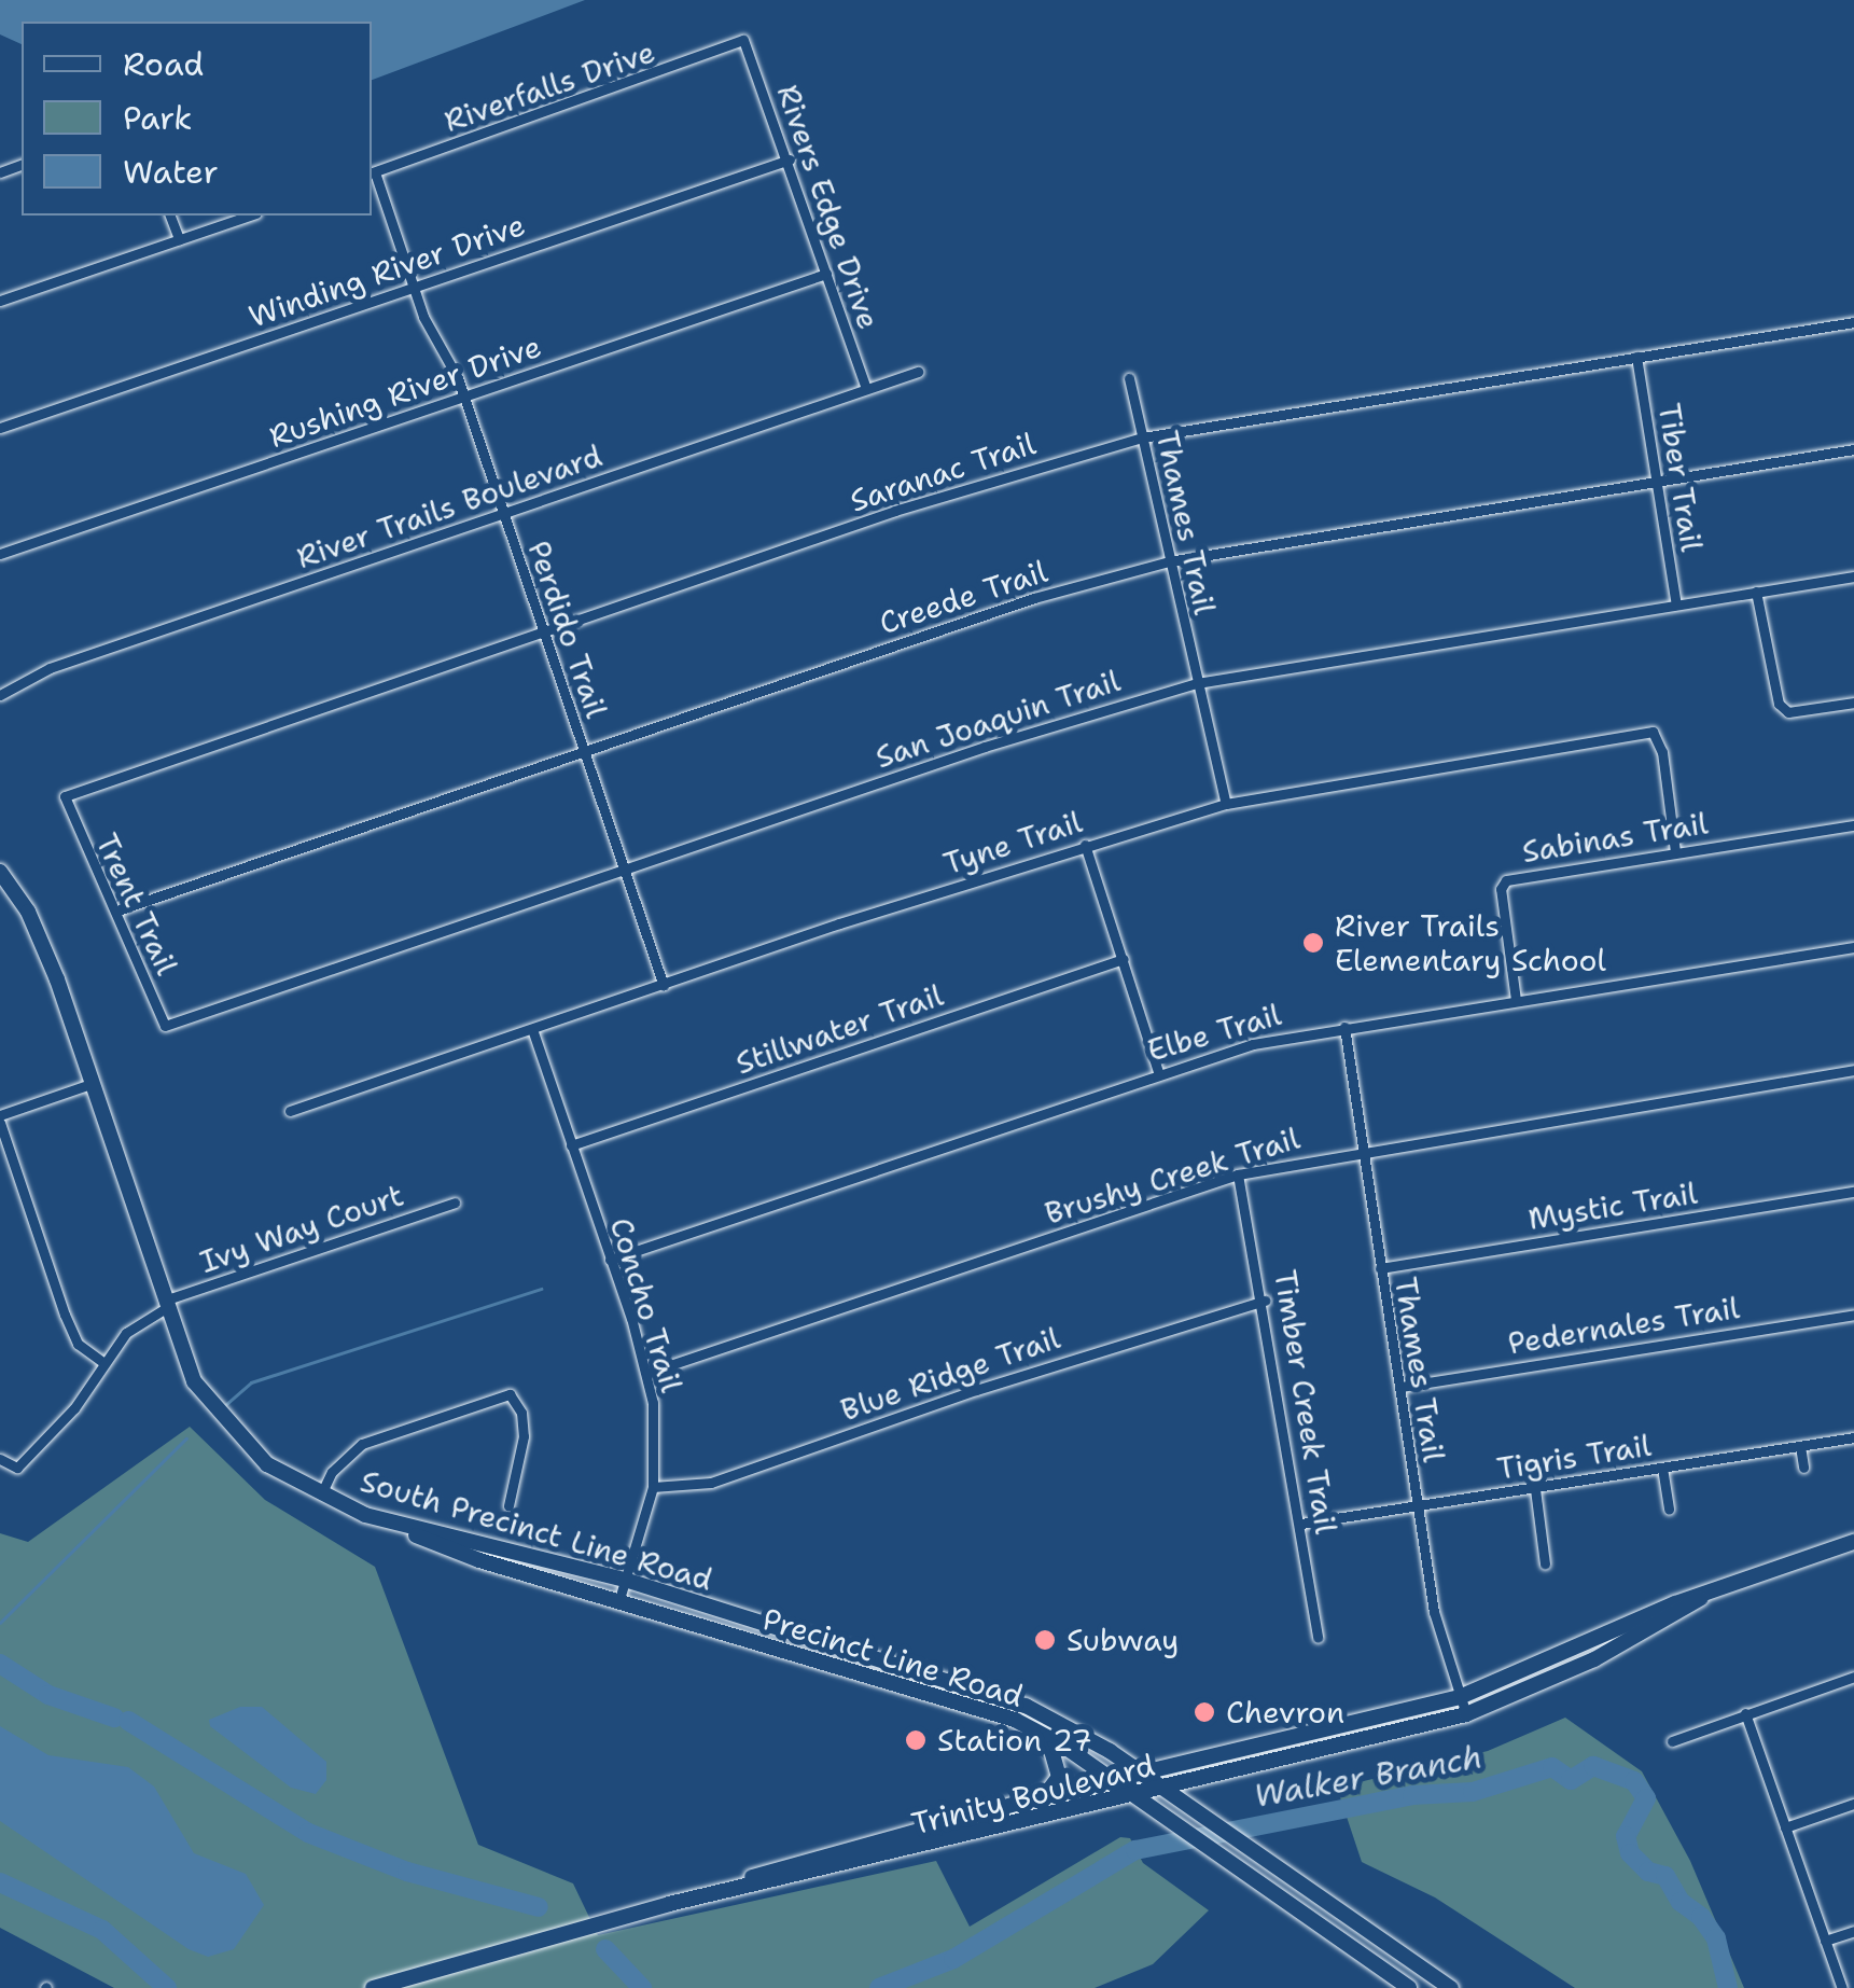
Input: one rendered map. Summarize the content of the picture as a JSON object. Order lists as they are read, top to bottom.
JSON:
{
  "streets": {
    "main road": ["South Precinct Line Road", "Precinct Line Road", "Trinity Boulevard"],
    "street": [
      "Riverfalls Drive",
      "Rivers Edge Drive",
      "Winding River Drive",
      "Rushing River Drive",
      "Saranac Trail",
      "Tiber Trail",
      "River Trails Boulevard",
      "Thames Trail",
      "Creede Trail",
      "Perdido Trail",
      "San Joaquin Trail",
      "Sabinas Trail",
      "Tyne Trail",
      "Trent Trail",
      "Stillwater Trail",
      "Elbe Trail",
      "Brushy Creek Trail",
      "Mystic Trail",
      "Ivy Way Court",
      "Concho Trail",
      "Pedernales Trail",
      "Blue Ridge Trail",
      "Timber Creek Trail",
      "Tigris Trail"
    ]
  },
  "crossings": [
    ["Riverfalls Drive", "Rivers Edge Drive"],
    ["Riverfalls Drive", "Perdido Trail"],
    ["Rivers Edge Drive", "Winding River Drive"],
    ["Rivers Edge Drive", "Rushing River Drive"],
    ["Rivers Edge Drive", "River Trails Boulevard"],
    ["Winding River Drive", "Perdido Trail"],
    ["Rushing River Drive", "Perdido Trail"],
    ["Saranac Trail", "Tiber Trail"],
    ["Saranac Trail", "Thames Trail"],
    ["Saranac Trail", "Perdido Trail"],
    ["Saranac Trail", "Trent Trail"],
    ["Tiber Trail", "Creede Trail"],
    ["Tiber Trail", "San Joaquin Trail"],
    ["River Trails Boulevard", "Perdido Trail"],
    ["Thames Trail", "Creede Trail"],
    ["Thames Trail", "San Joaquin Trail"],
    ["Thames Trail", "Tyne Trail"],
    ["Thames Trail", "Elbe Trail"],
    ["Thames Trail", "Brushy Creek Trail"],
    ["Thames Trail", "Mystic Trail"],
    ["Thames Trail", "Pedernales Trail"],
    ["Thames Trail", "Tigris Trail"],
    ["Thames Trail", "Trinity Boulevard"],
    ["Creede Trail", "Perdido Trail"],
    ["Creede Trail", "Trent Trail"],
    ["Perdido Trail", "San Joaquin Trail"],
    ["Perdido Trail", "Tyne Trail"],
    ["San Joaquin Trail", "Trent Trail"],
    ["Sabinas Trail", "Tyne Trail"],
    ["Sabinas Trail", "Elbe Trail"],
    ["Tyne Trail", "Concho Trail"],
    ["Stillwater Trail", "Concho Trail"],
    ["Elbe Trail", "Concho Trail"],
    ["Brushy Creek Trail", "Concho Trail"],
    ["Brushy Creek Trail", "Timber Creek Trail"],
    ["Ivy Way Court", "South Precinct Line Road"],
    ["Concho Trail", "Blue Ridge Trail"],
    ["Concho Trail", "South Precinct Line Road"],
    ["Concho Trail", "Precinct Line Road"],
    ["Blue Ridge Trail", "Timber Creek Trail"],
    ["Timber Creek Trail", "Tigris Trail"],
    ["South Precinct Line Road", "Precinct Line Road"],
    ["South Precinct Line Road", "Trinity Boulevard"],
    ["Precinct Line Road", "Trinity Boulevard"]
  ],
  "water": ["Walker Branch"],
  "places": [
    "River Trails Elementary School",
    "Subway",
    "Chevron",
    "Station 27"
  ],
  "legend": ["Road", "Park", "Water"]
}
